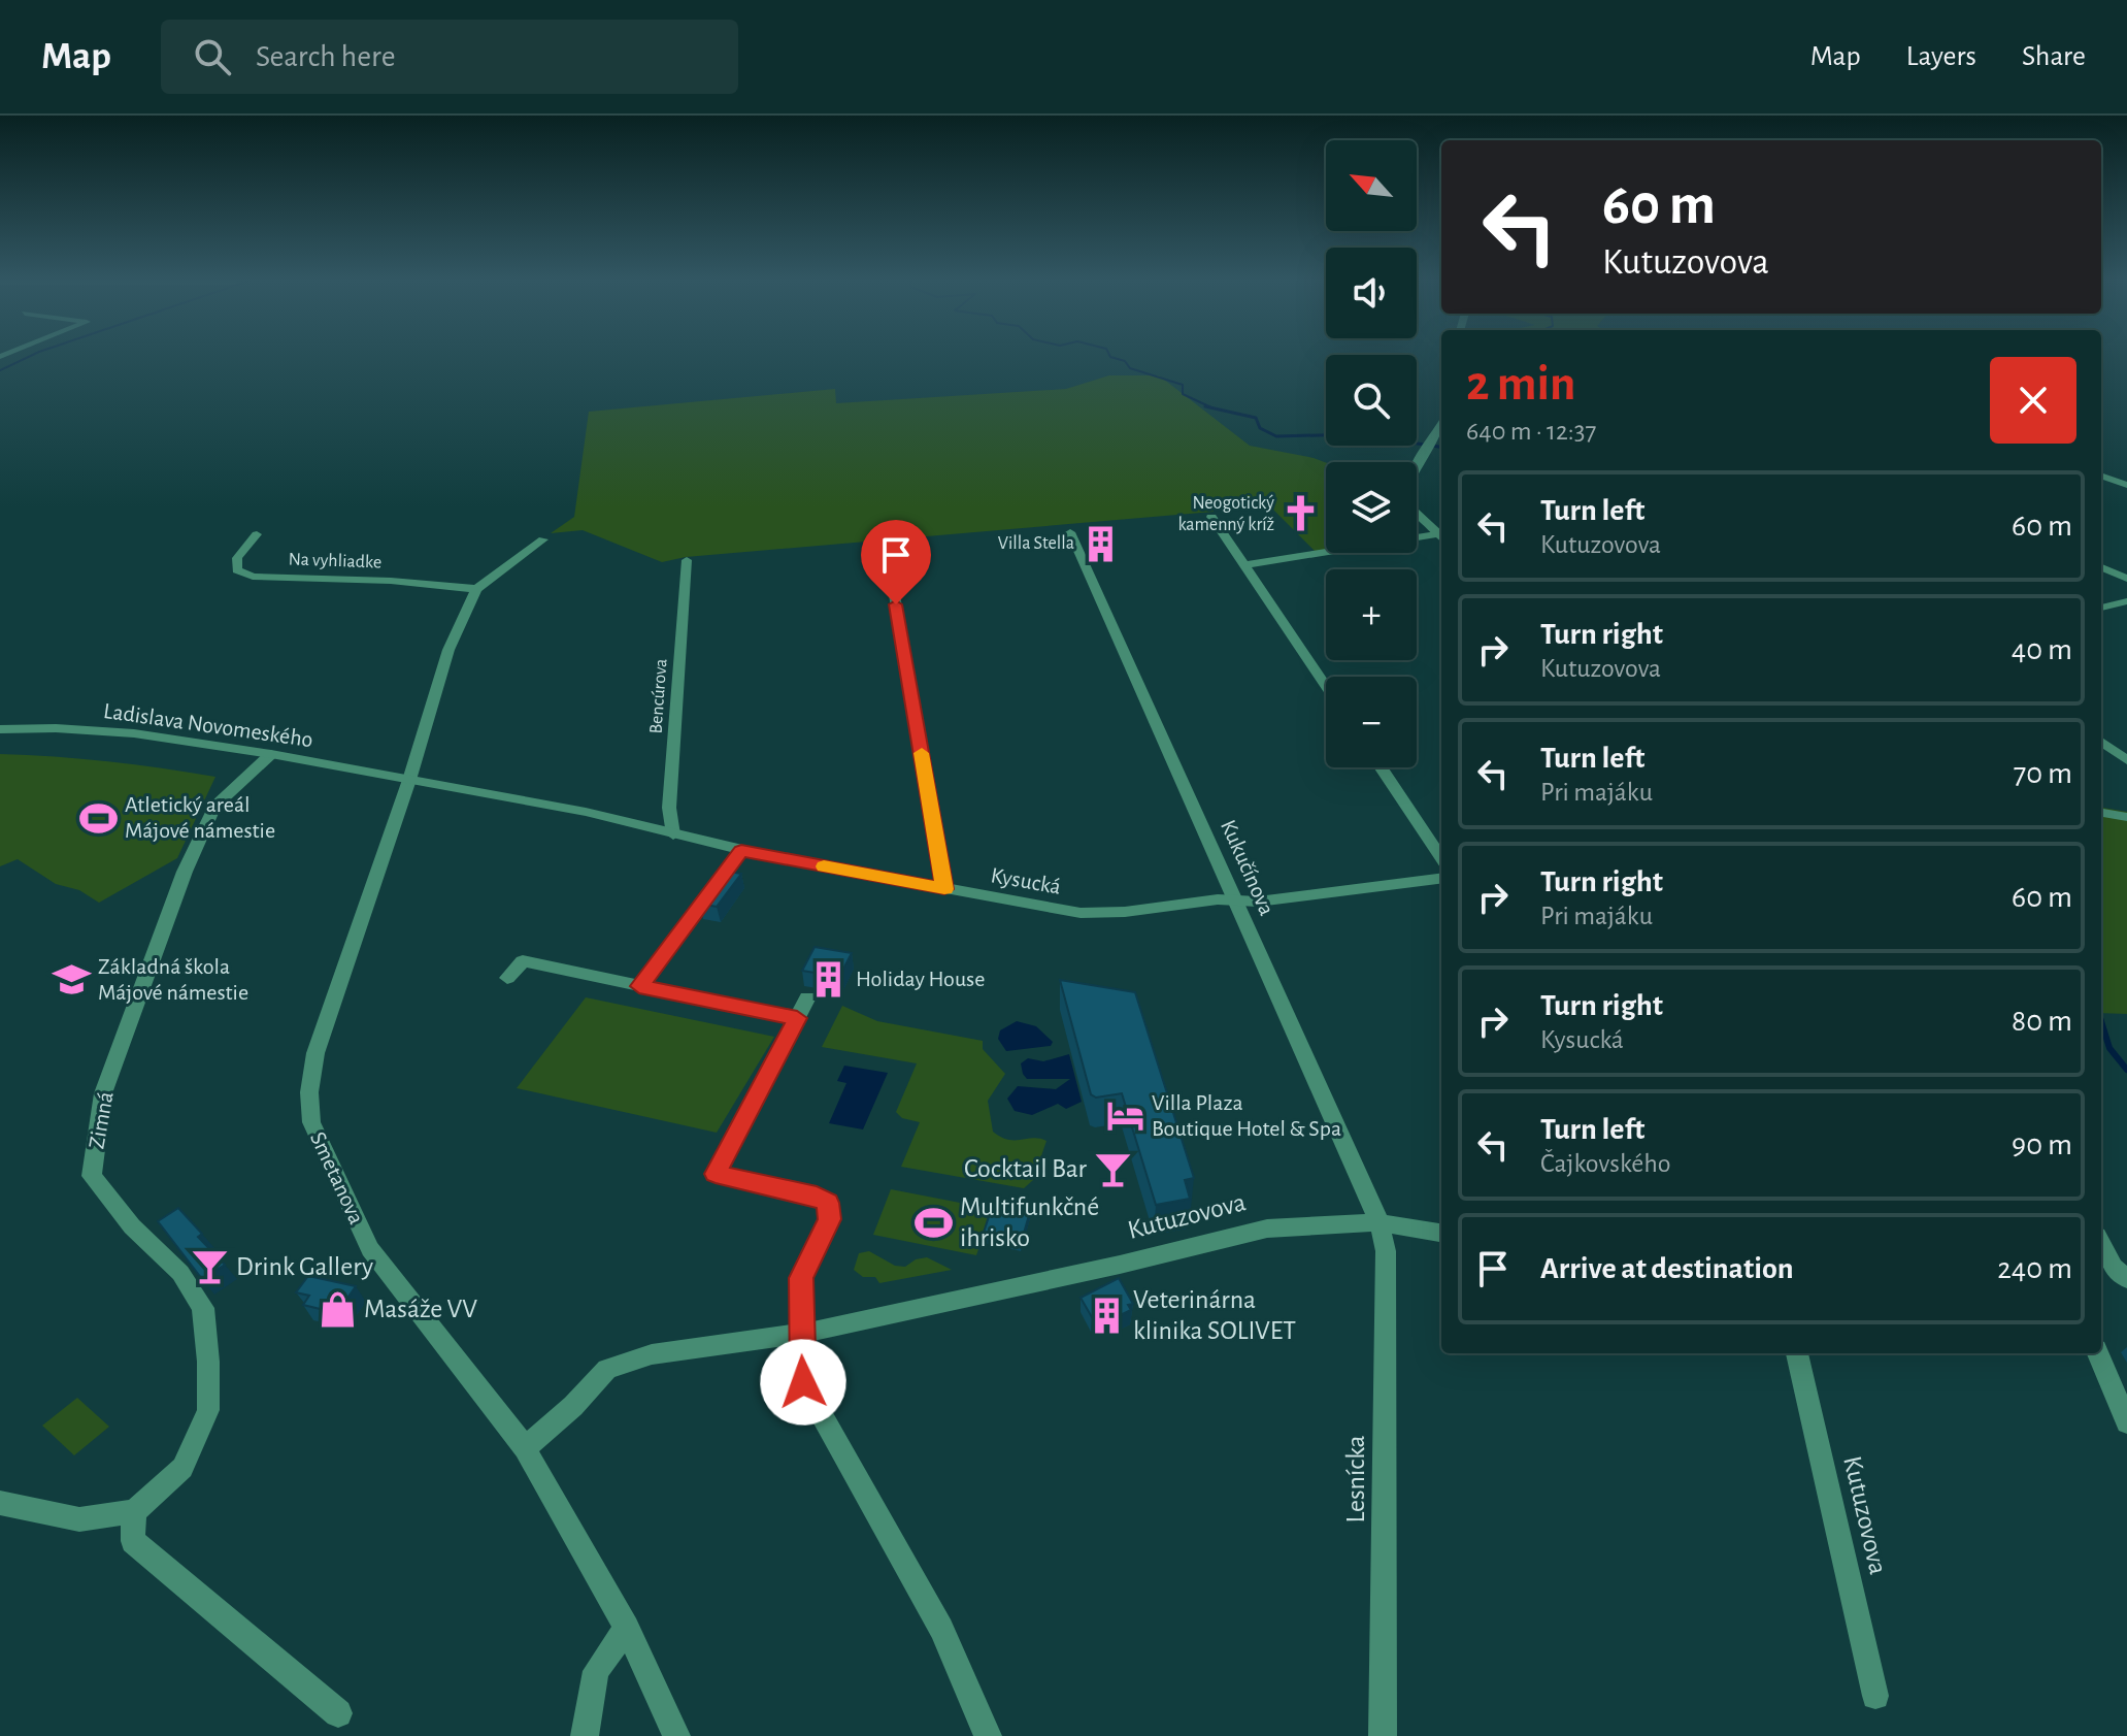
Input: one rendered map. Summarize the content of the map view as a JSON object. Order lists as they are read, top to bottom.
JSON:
{
  "streets": {
    "street": [
      "Na vyhliadke",
      "Bencúrova",
      "Ladislava Novomeského",
      "Kukučínova",
      "Kysucká",
      "Zimná",
      "Smetanova",
      "Kutuzovova",
      "Lesnícka"
    ]
  },
  "crossings": [
    ["Na vyhliadke", "Smetanova"],
    ["Bencúrova", "Kysucká"],
    ["Ladislava Novomeského", "Kysucká"],
    ["Ladislava Novomeského", "Zimná"],
    ["Ladislava Novomeského", "Smetanova"],
    ["Kukučínova", "Kysucká"],
    ["Kukučínova", "Kutuzovova"],
    ["Kukučínova", "Lesnícka"],
    ["Kysucká", "Smetanova"],
    ["Smetanova", "Kutuzovova"],
    ["Kutuzovova", "Lesnícka"]
  ],
  "places": {
    "church": ["Neogotický kamenný kríž"],
    "building": ["Villa Stella", "Holiday House", "Veterinárna klinika SOLIVET"],
    "sports": ["Atletický areál Májové námestie", "Multifunkčné ihrisko"],
    "school or university": ["Základná škola Májové námestie"],
    "hotel": ["Villa Plaza Boutique Hotel & Spa"],
    "bar": ["Cocktail Bar", "Drink Gallery"],
    "shop": ["Masáže VV"]
  },
  "north": "top left",
  "page": {
    "header": "Map",
    "search": "Search here",
    "nav": ["Map", "Layers", "Share"],
    "map_buttons": ["+", "−"],
    "turn": ["60 m", "Kutuzovova"],
    "heading": ["2 min", "640 m · 12:37"],
    "list": [
      {
        "name": "Turn left",
        "note": "Kutuzovova",
        "value": "60 m"
      },
      {
        "name": "Turn right",
        "note": "Kutuzovova",
        "value": "40 m"
      },
      {
        "name": "Turn left",
        "note": "Pri majáku",
        "value": "70 m"
      },
      {
        "name": "Turn right",
        "note": "Pri majáku",
        "value": "60 m"
      },
      {
        "name": "Turn right",
        "note": "Kysucká",
        "value": "80 m"
      },
      {
        "name": "Turn left",
        "note": "Čajkovského",
        "value": "90 m"
      },
      {
        "name": "Arrive at destination",
        "value": "240 m"
      }
    ]
  }
}
